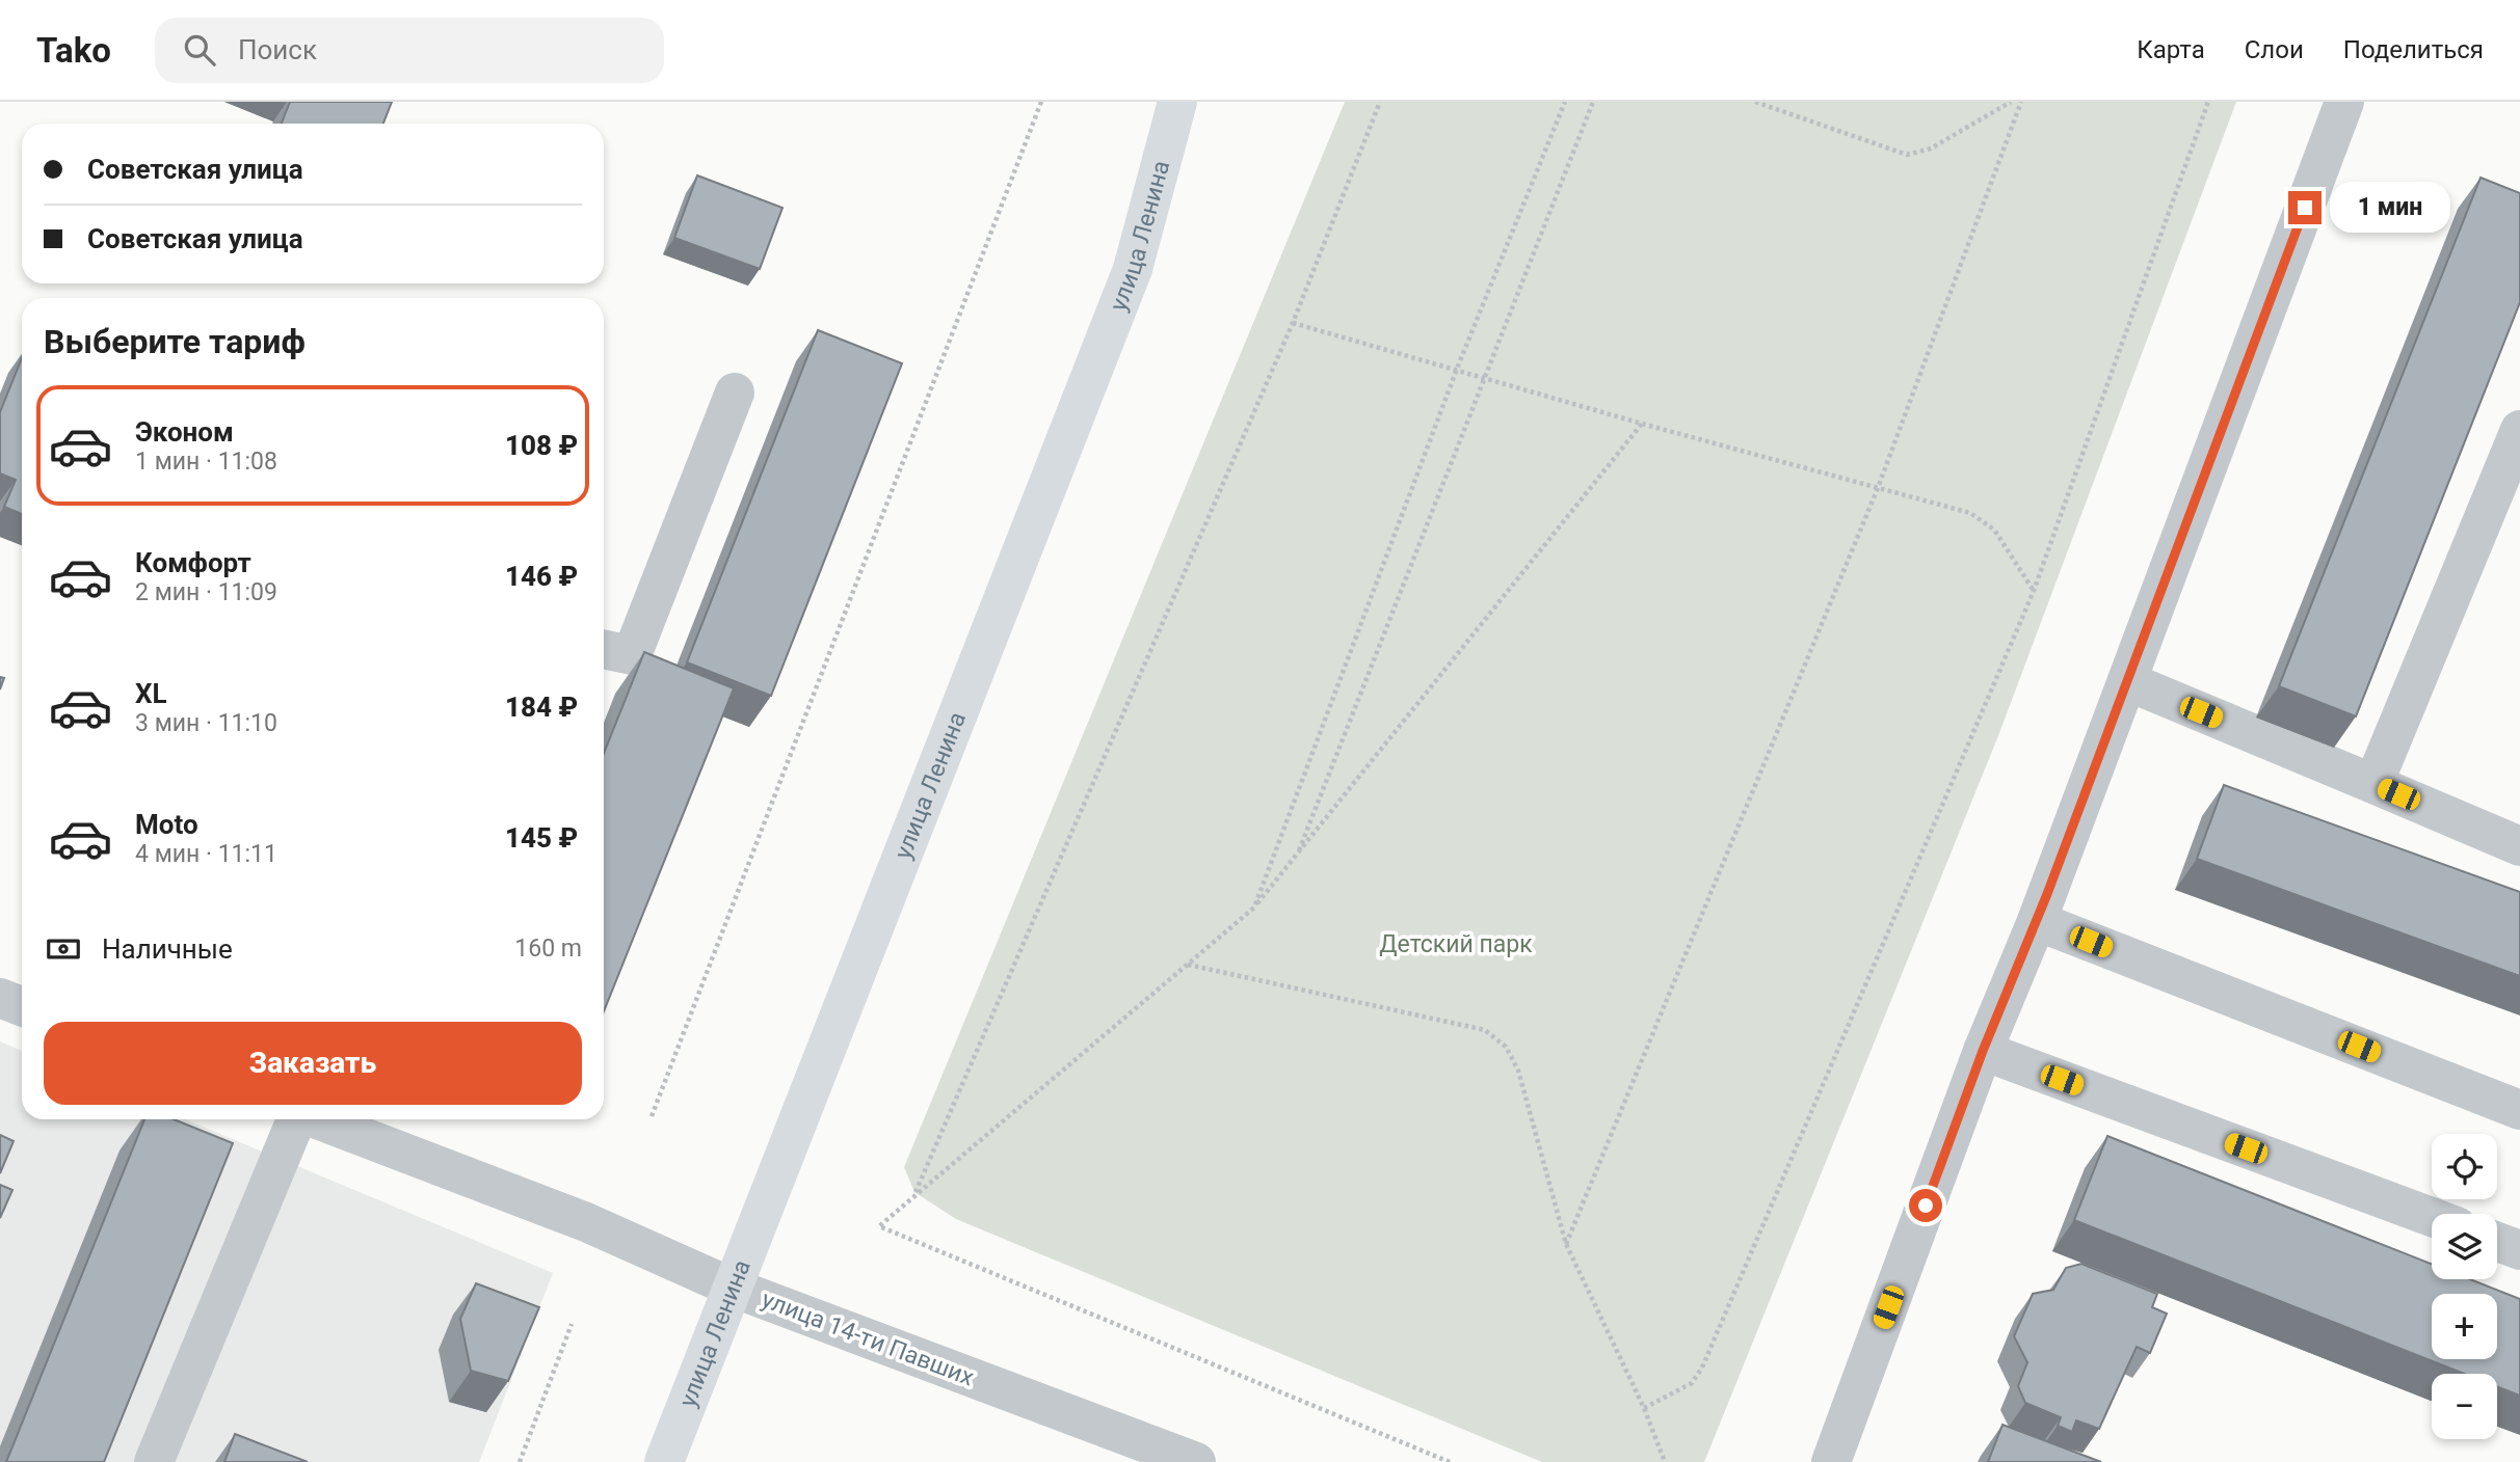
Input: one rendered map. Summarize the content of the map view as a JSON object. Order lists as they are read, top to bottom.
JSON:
{
  "streets": {
    "main road": ["улица Ленина"],
    "street": ["улица 14-ти Павших"]
  },
  "crossings": [
    ["улица Ленина", "улица 14-ти Павших"]
  ],
  "parks": ["Детский парк"],
  "page": {
    "header": "Tako",
    "search": "Поиск",
    "nav": ["Карта", "Слои", "Поделиться"],
    "banner": ["Советская улица", "Советская улица"],
    "bubble": "1 мин",
    "heading": "Выберите тариф",
    "list": [
      {
        "name": "Эконом",
        "note": "1 мин · 11:08",
        "value": "108 ₽"
      },
      {
        "name": "Комфорт",
        "note": "2 мин · 11:09",
        "value": "146 ₽"
      },
      {
        "name": "XL",
        "note": "3 мин · 11:10",
        "value": "184 ₽"
      },
      {
        "name": "Moto",
        "note": "4 мин · 11:11",
        "value": "145 ₽"
      }
    ],
    "pay": ["Наличные", "160 m"],
    "buttons": "Заказать",
    "map_buttons": ["+", "−"]
  }
}
